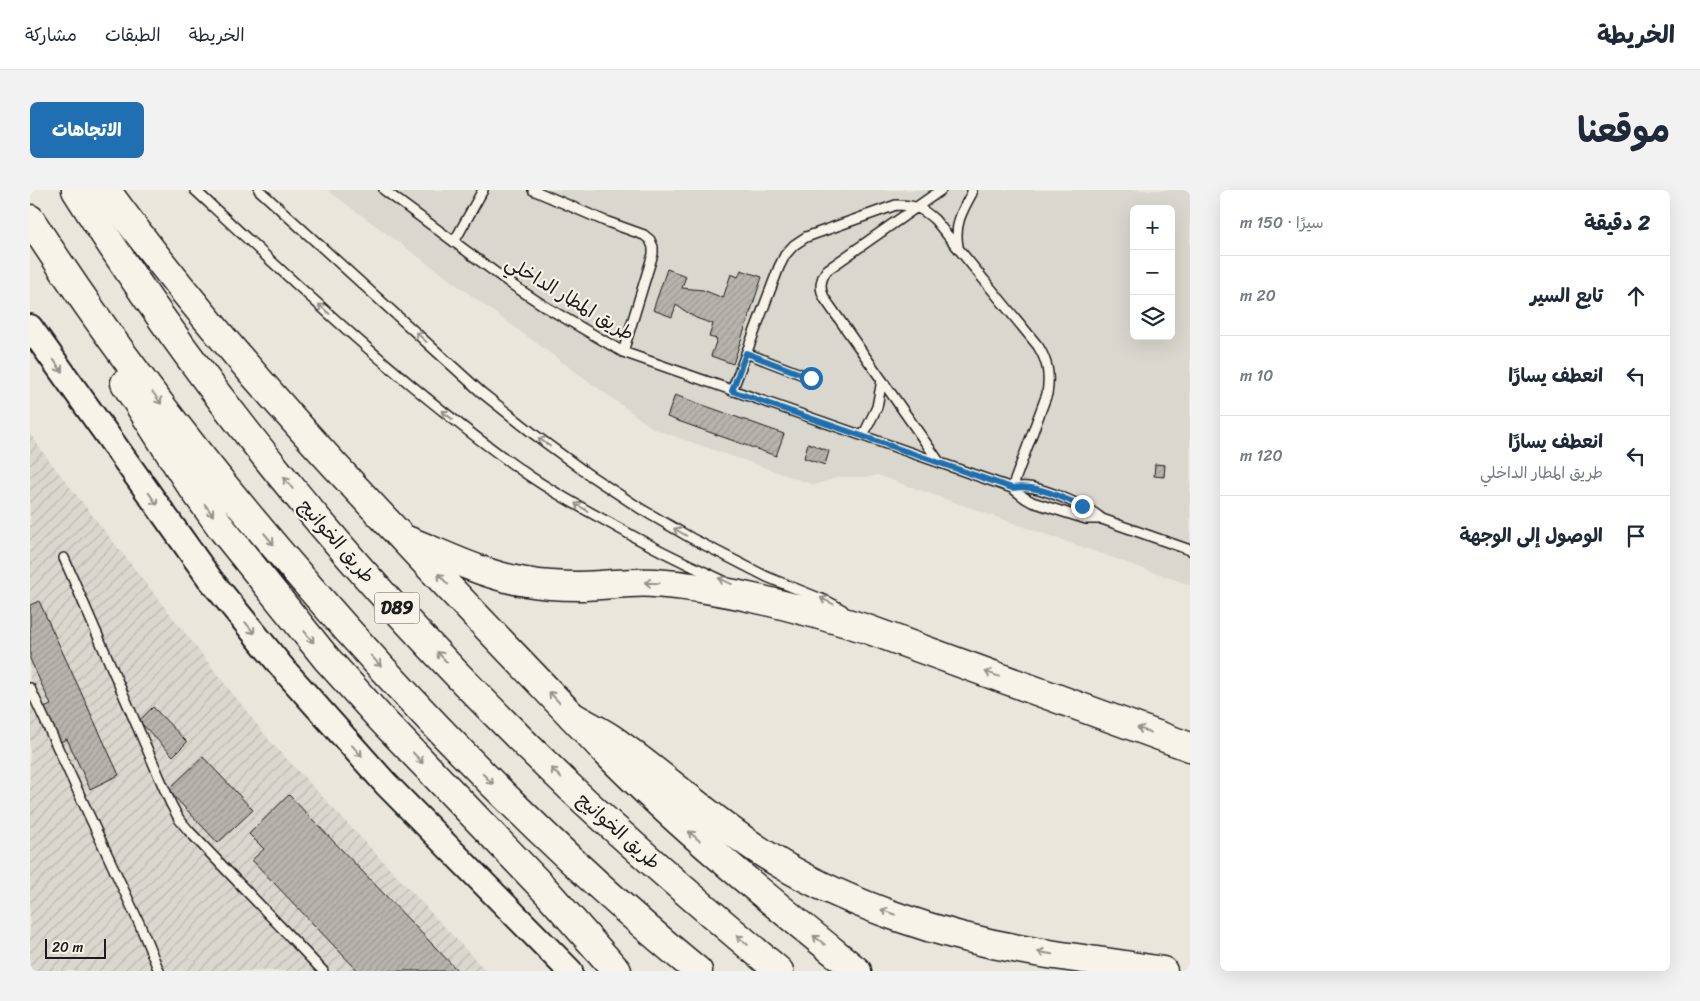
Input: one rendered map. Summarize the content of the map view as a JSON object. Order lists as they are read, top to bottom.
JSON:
{
  "streets": {
    "main road": ["طريق الخوانيج", "D89"],
    "lane": ["طريق المطار الداخلي"]
  },
  "scale_bar": "20 m",
  "page": {
    "header": "الخريطة",
    "nav": ["الخريطة", "الطبقات", "مشاركة"],
    "title": "موقعنا",
    "buttons": "الاتجاهات",
    "heading": ["2 دقيقة", "سيرًا · 150 m"],
    "map_buttons": ["+", "−"],
    "list": [
      ["تابع السير", "20 m"],
      ["انعطف يسارًا", "10 m"],
      ["انعطف يسارًا", "طريق المطار الداخلي", "120 m"],
      "الوصول إلى الوجهة"
    ],
    "scale": "20 m"
  }
}
